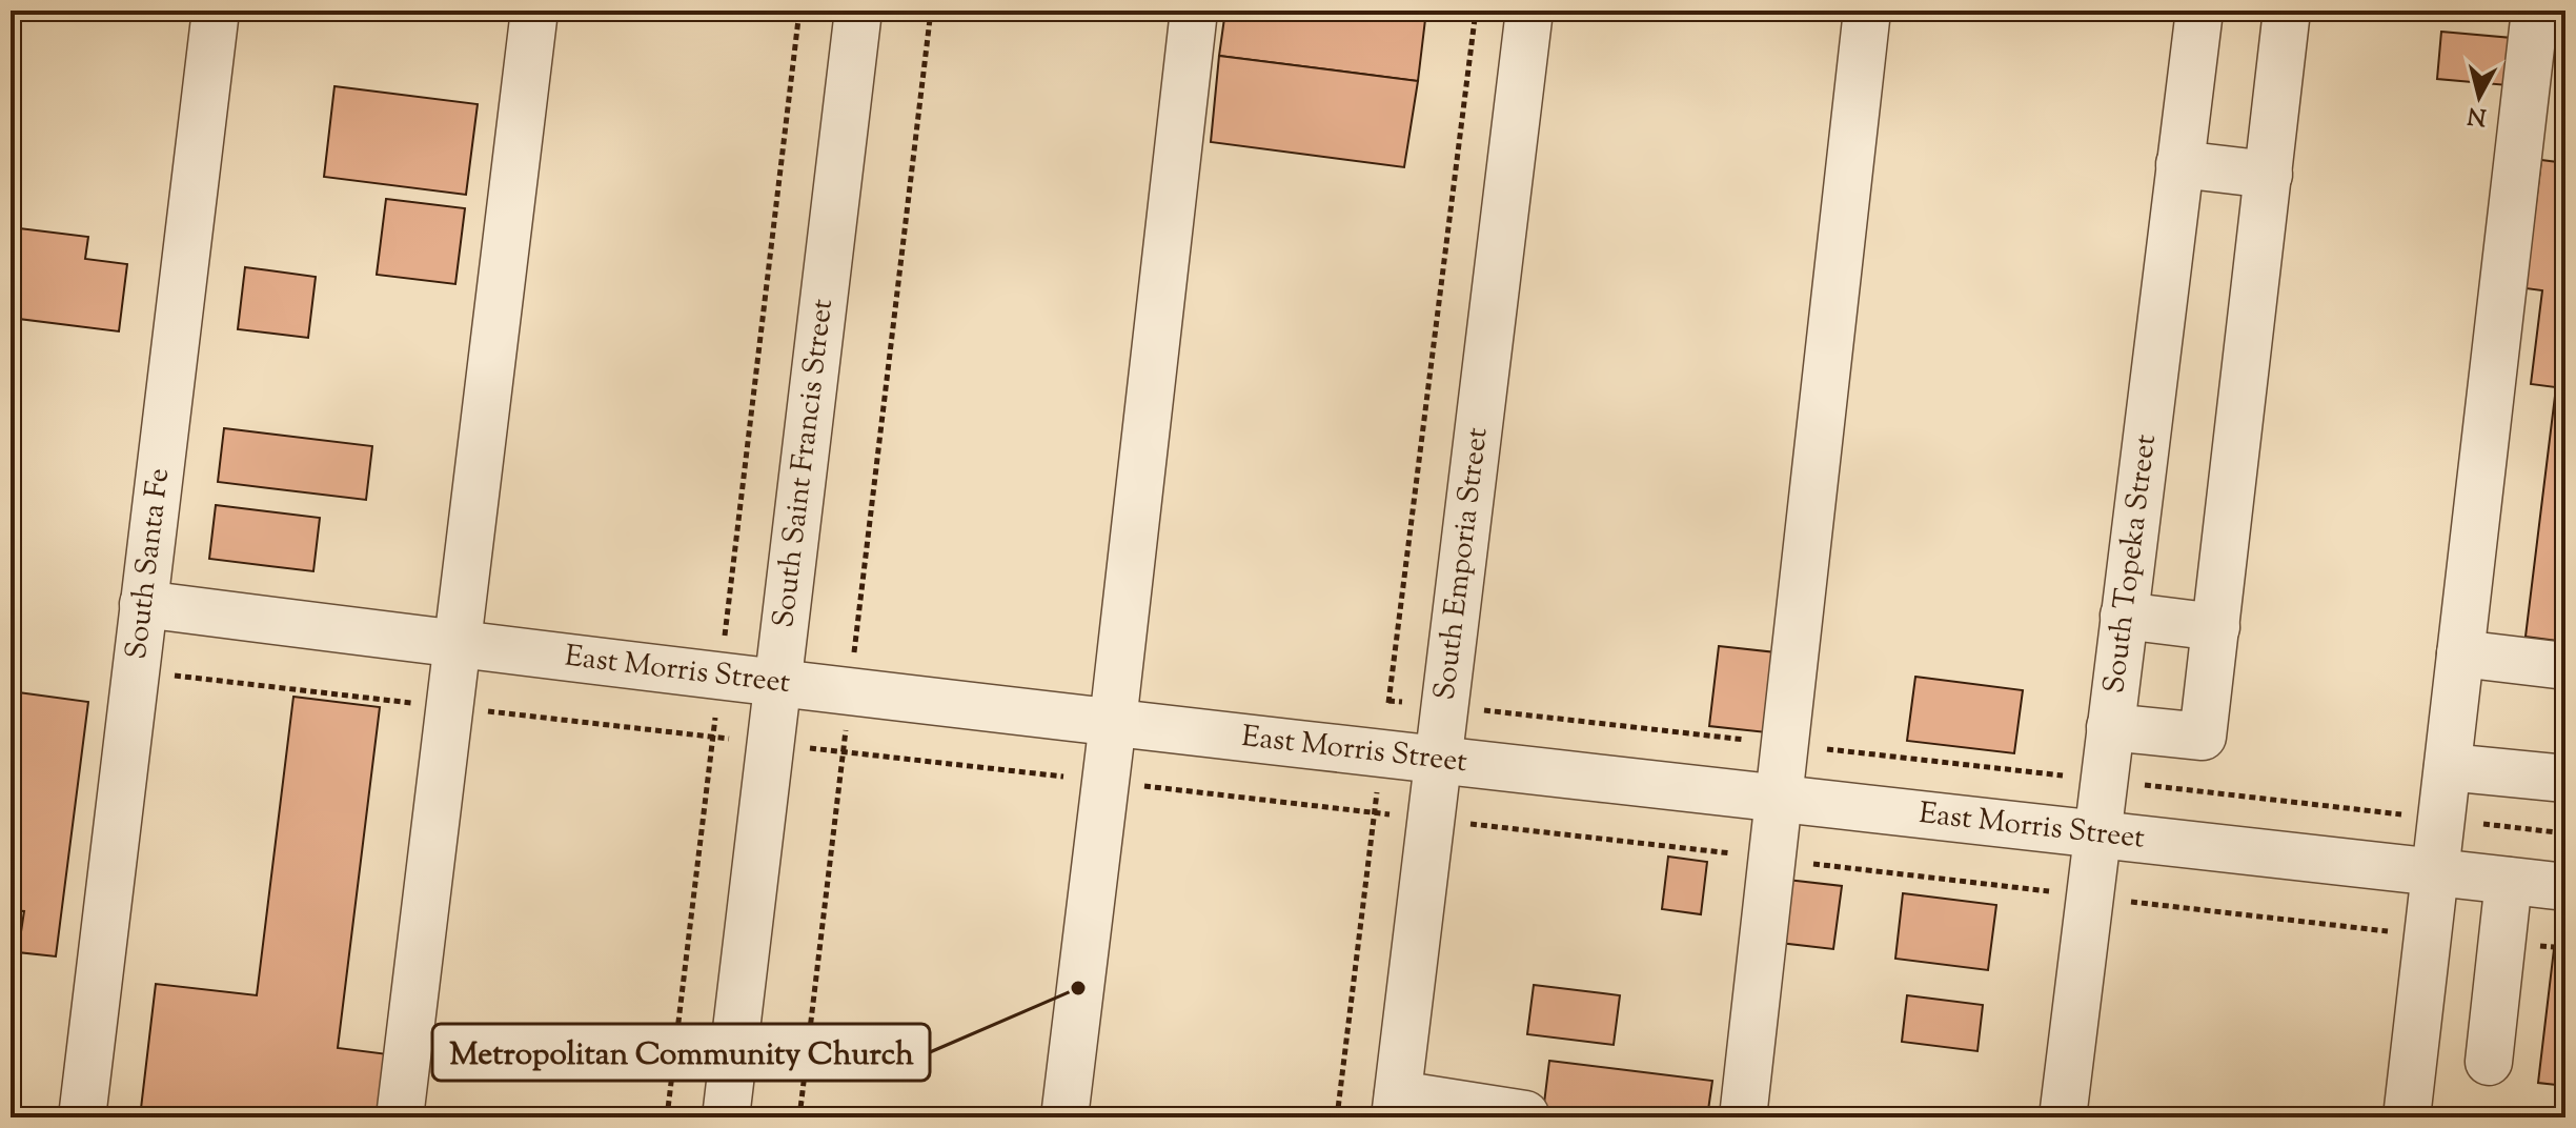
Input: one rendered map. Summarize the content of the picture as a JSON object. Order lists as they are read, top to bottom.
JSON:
{
  "streets": {
    "street": [
      "South Saint Francis Street",
      "South Santa Fe",
      "South Emporia Street",
      "South Topeka Street",
      "East Morris Street"
    ]
  },
  "crossings": [
    ["South Saint Francis Street", "East Morris Street"],
    ["South Santa Fe", "East Morris Street"],
    ["South Emporia Street", "East Morris Street"],
    ["South Topeka Street", "East Morris Street"]
  ],
  "places": ["Metropolitan Community Church"],
  "north": "bottom"
}
